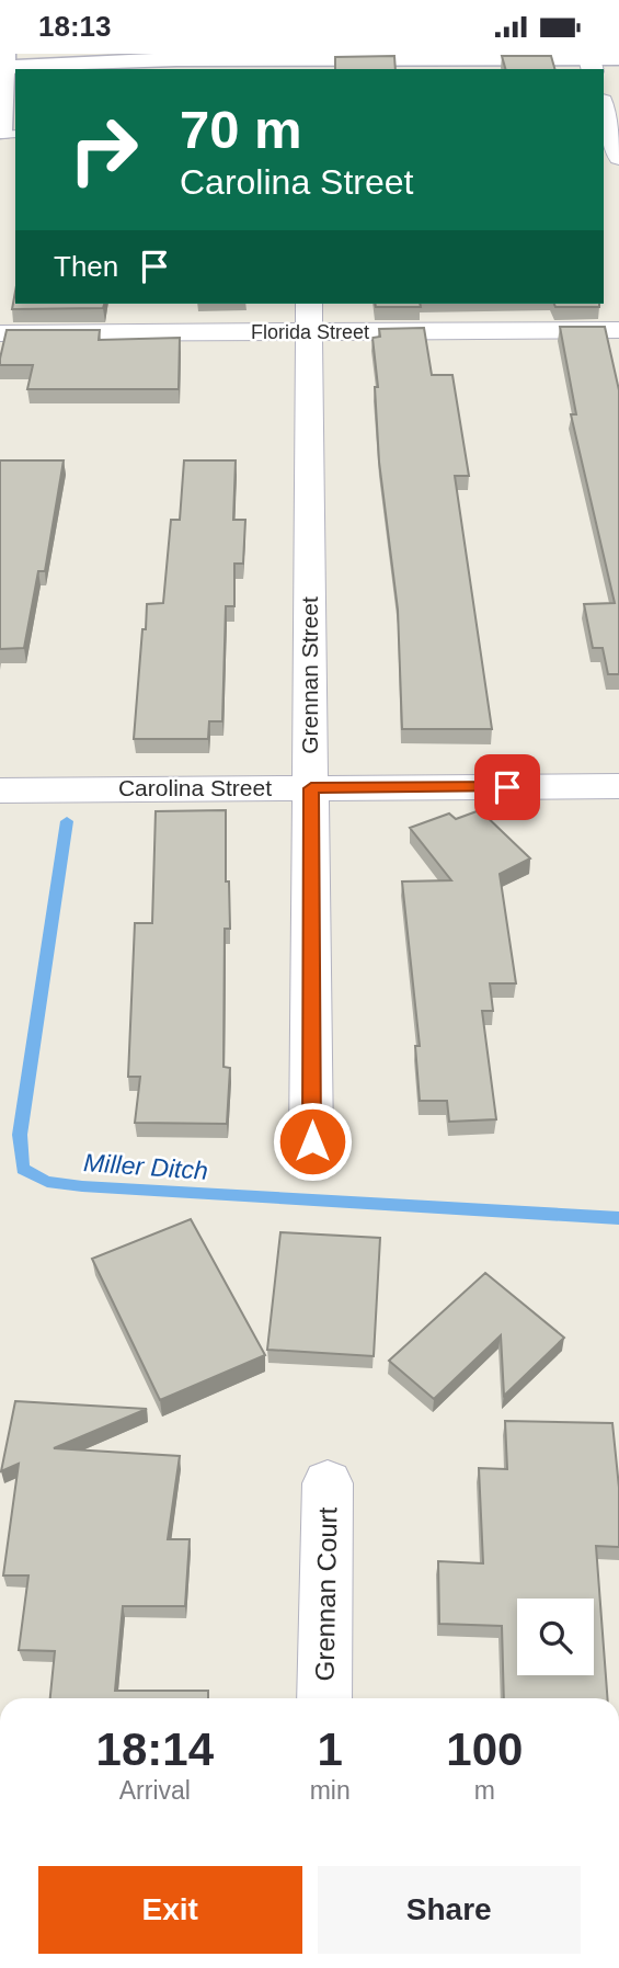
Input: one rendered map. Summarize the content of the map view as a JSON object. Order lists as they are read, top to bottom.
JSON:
{
  "streets": {
    "street": [
      "Florida Street",
      "Grennan Street",
      "Carolina Street",
      "Grennan Court"
    ]
  },
  "crossings": [
    ["Florida Street", "Grennan Street"],
    ["Grennan Street", "Carolina Street"]
  ],
  "water": ["Miller Ditch"],
  "page": {
    "status": "18:13",
    "turn": ["70 m", "Carolina Street"],
    "then": "Then",
    "eta": [
      "18:14",
      "Arrival",
      "1",
      "min",
      "100",
      "m"
    ],
    "buttons": ["Exit", "Share"]
  }
}
